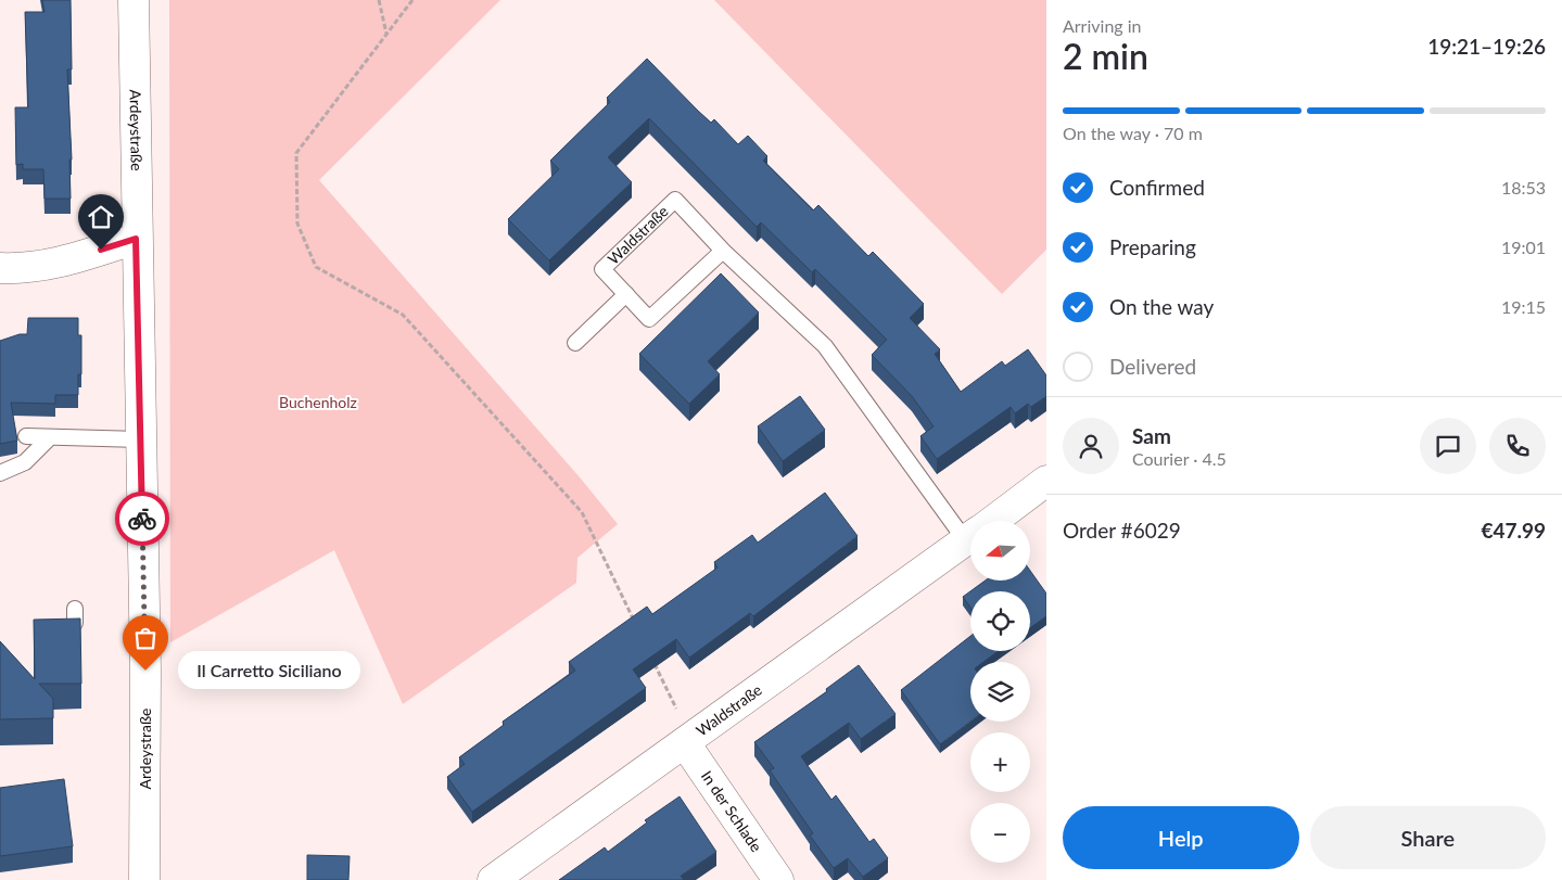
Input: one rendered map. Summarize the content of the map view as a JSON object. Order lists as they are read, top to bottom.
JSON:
{
  "streets": {
    "street": ["Ardeystraße", "Waldstraße", "In der Schlade"]
  },
  "crossings": [
    ["Waldstraße", "In der Schlade"]
  ],
  "parks": ["Buchenholz"],
  "places": ["Il Carretto Siciliano"],
  "north": "left",
  "page": {
    "heading": ["2 min", "Arriving in", "19:21–19:26"],
    "panel": [
      "Sam",
      "Courier · 4.5",
      "Order #6029",
      "€47.99"
    ],
    "bar": "On the way · 70 m",
    "list": [
      ["Confirmed", "18:53"],
      ["Preparing", "19:01"],
      ["On the way", "19:15"],
      "Delivered"
    ],
    "map_buttons": ["+", "−"],
    "bubble": "Il Carretto Siciliano",
    "buttons": ["Help", "Share"]
  }
}
